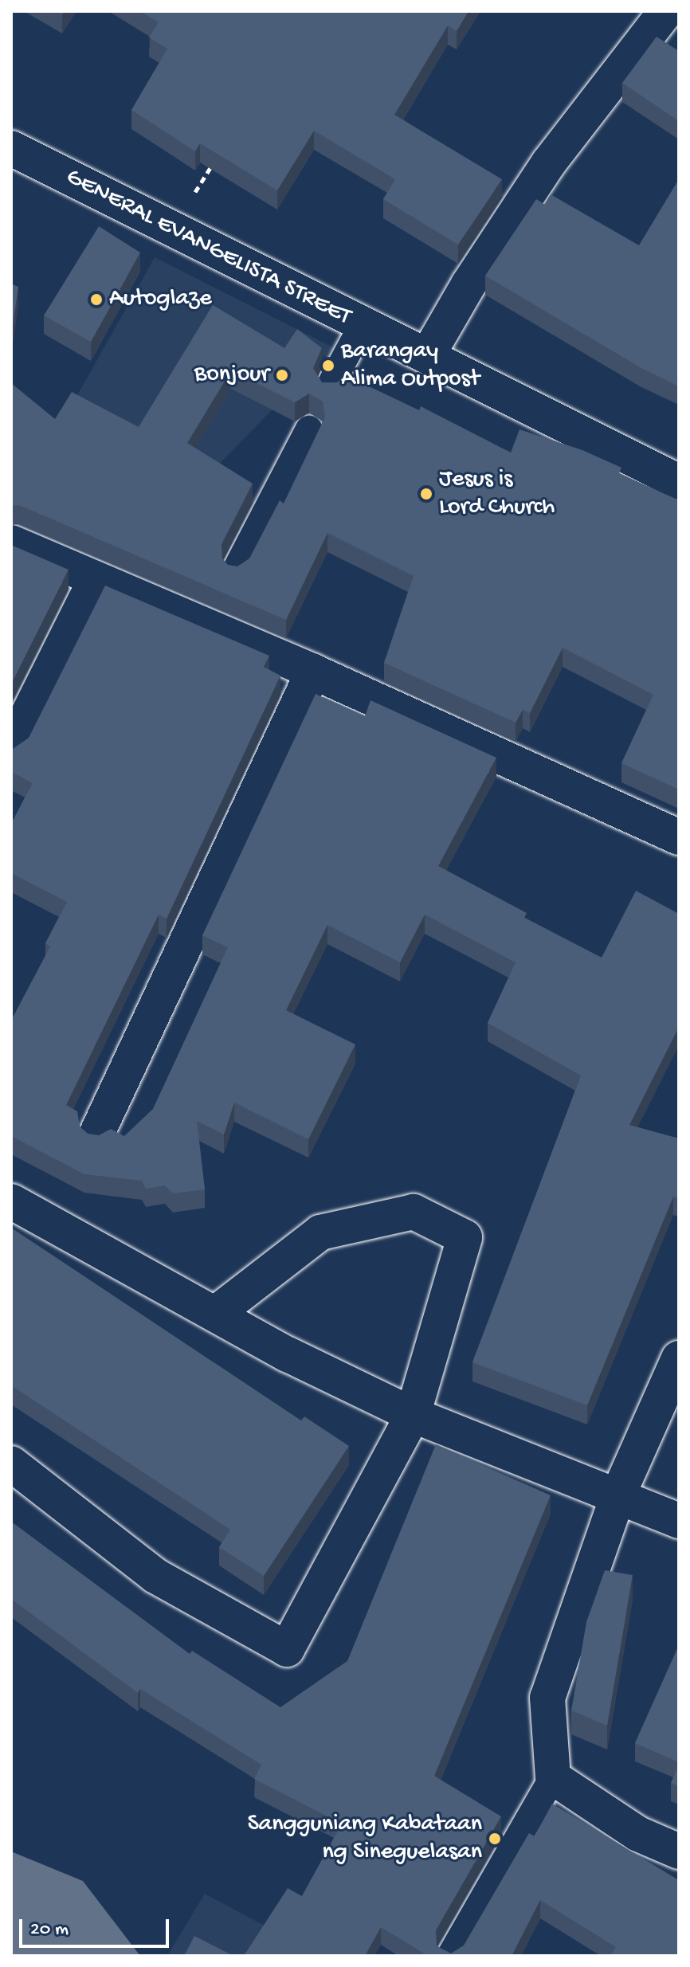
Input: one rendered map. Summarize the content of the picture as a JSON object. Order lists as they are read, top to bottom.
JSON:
{
  "streets": {
    "street": ["GENERAL EVANGELISTA STREET"]
  },
  "places": [
    "Autoglaze",
    "Barangay Alima Outpost",
    "Bonjour",
    "Jesus is Lord Church",
    "Sangguniang Kabataan ng Sineguelasan"
  ],
  "scale_bar": "20 m"
}
